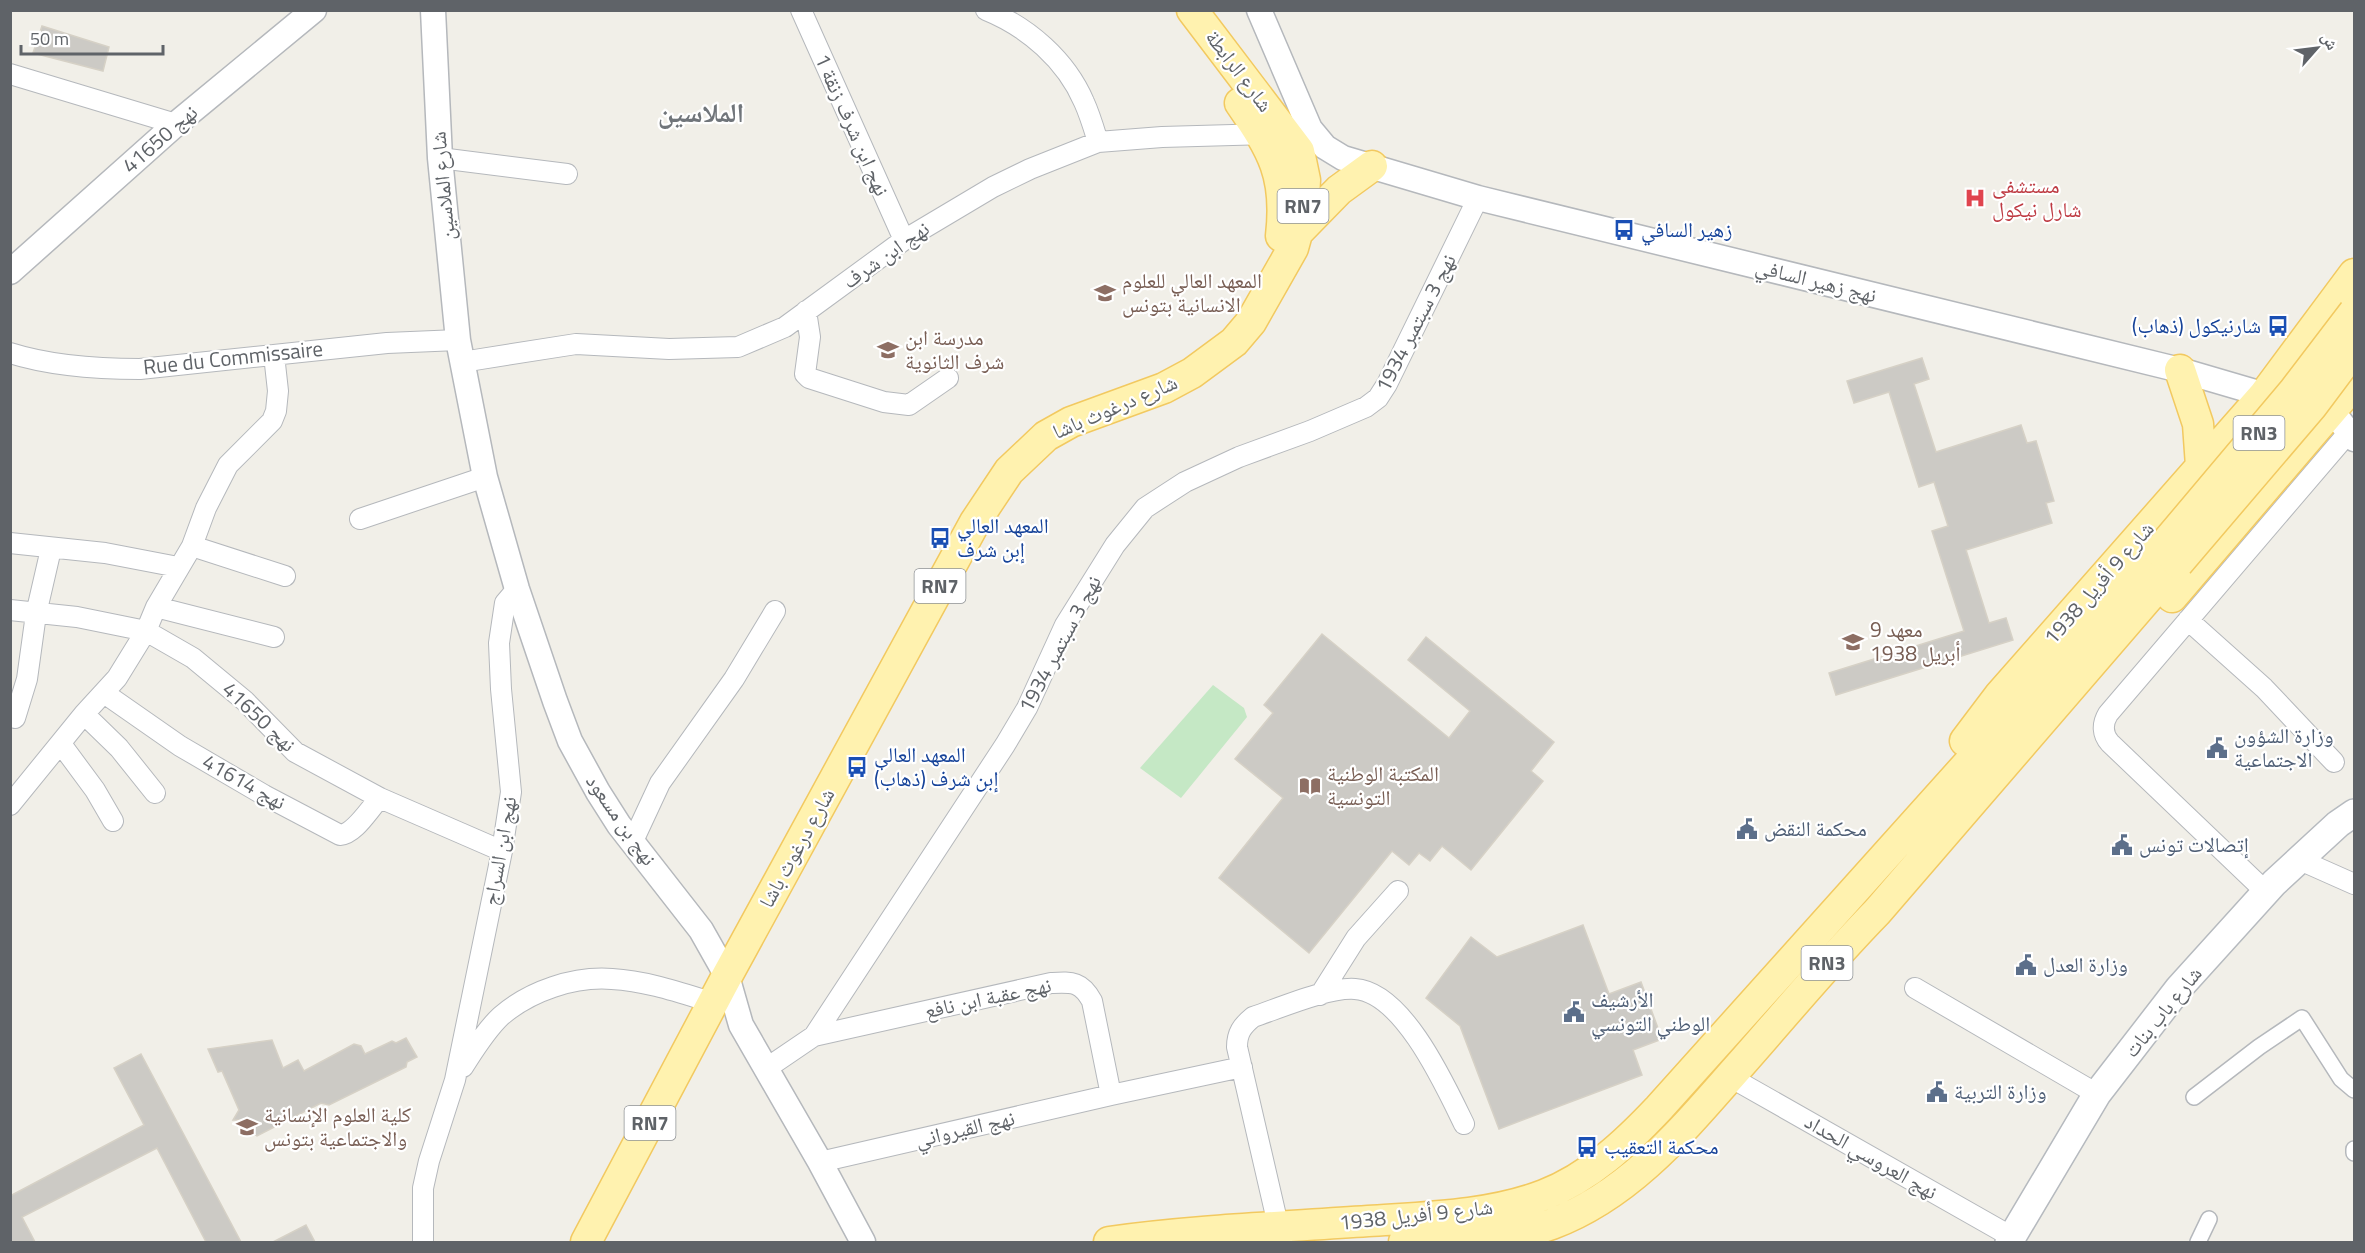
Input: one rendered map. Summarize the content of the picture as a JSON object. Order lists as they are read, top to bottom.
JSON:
{
  "streets": {
    "main road": [
      "شارع الرابطة",
      "RN7",
      "شارع درغوث باشا",
      "RN3",
      "شارع 9 أفريل 1938",
      "شارع باب بنات"
    ],
    "street": [
      "نهج ابن شرف زنقة 1",
      "نهج 41650",
      "شارع الملاسين",
      "نهج ابن شرف",
      "نهج زهير السافي",
      "نهج 3 سبتمبر 1934",
      "Rue du Commissaire",
      "نهج 41614",
      "نهج بن مسعود",
      "نهج ابن السراج",
      "نهج عقبة ابن نافع",
      "نهج القيرواني",
      "نهج العروسي الحداد"
    ]
  },
  "crossings": [
    ["شارع الرابطة", "نهج ابن شرف"],
    ["شارع الرابطة", "نهج زهير السافي"],
    ["شارع الرابطة", "شارع درغوث باشا"],
    ["نهج ابن شرف زنقة 1", "نهج ابن شرف"],
    ["نهج 41650", "نهج 41614"],
    ["نهج 41650", "نهج ابن السراج"],
    ["شارع الملاسين", "نهج ابن شرف"],
    ["شارع الملاسين", "Rue du Commissaire"],
    ["شارع الملاسين", "نهج بن مسعود"],
    ["نهج ابن شرف", "نهج زهير السافي"],
    ["نهج ابن شرف", "Rue du Commissaire"],
    ["نهج ابن شرف", "شارع درغوث باشا"],
    ["نهج ابن شرف", "نهج بن مسعود"],
    ["نهج زهير السافي", "نهج 3 سبتمبر 1934"],
    ["نهج زهير السافي", "شارع درغوث باشا"],
    ["نهج زهير السافي", "شارع 9 أفريل 1938"],
    ["نهج 3 سبتمبر 1934", "نهج عقبة ابن نافع"],
    ["Rue du Commissaire", "نهج بن مسعود"],
    ["شارع درغوث باشا", "نهج بن مسعود"],
    ["شارع درغوث باشا", "نهج ابن السراج"],
    ["شارع 9 أفريل 1938", "نهج العروسي الحداد"],
    ["نهج بن مسعود", "نهج ابن السراج"],
    ["نهج بن مسعود", "نهج عقبة ابن نافع"],
    ["نهج بن مسعود", "نهج القيرواني"],
    ["نهج عقبة ابن نافع", "نهج القيرواني"],
    ["شارع باب بنات", "نهج العروسي الحداد"]
  ],
  "districts": ["الملاسين"],
  "places": {
    "hospital": ["مستشفى شارل نيكول"],
    "bus stop": [
      "زهير السافي",
      "شارنيكول (ذهاب)",
      "المعهد العالي إبن شرف",
      "المعهد العالي إبن شرف (ذهاب)",
      "محكمة التعقيب"
    ],
    "school or university": [
      "المعهد العالي للعلوم الانسانية بتونس",
      "مدرسة ابن شرف الثانوية",
      "معهد 9 أبريل 1938",
      "كلية العلوم الإنسانية والاجتماعية بتونس"
    ],
    "public building": [
      "وزارة الشؤون الاجتماعية",
      "محكمة النقض",
      "إتصالات تونس",
      "وزارة العدل",
      "الأرشيف الوطني التونسي",
      "وزارة التربية"
    ],
    "library": ["المكتبة الوطنية التونسية"]
  },
  "scale_bar": "50 m",
  "north": "top right"
}
